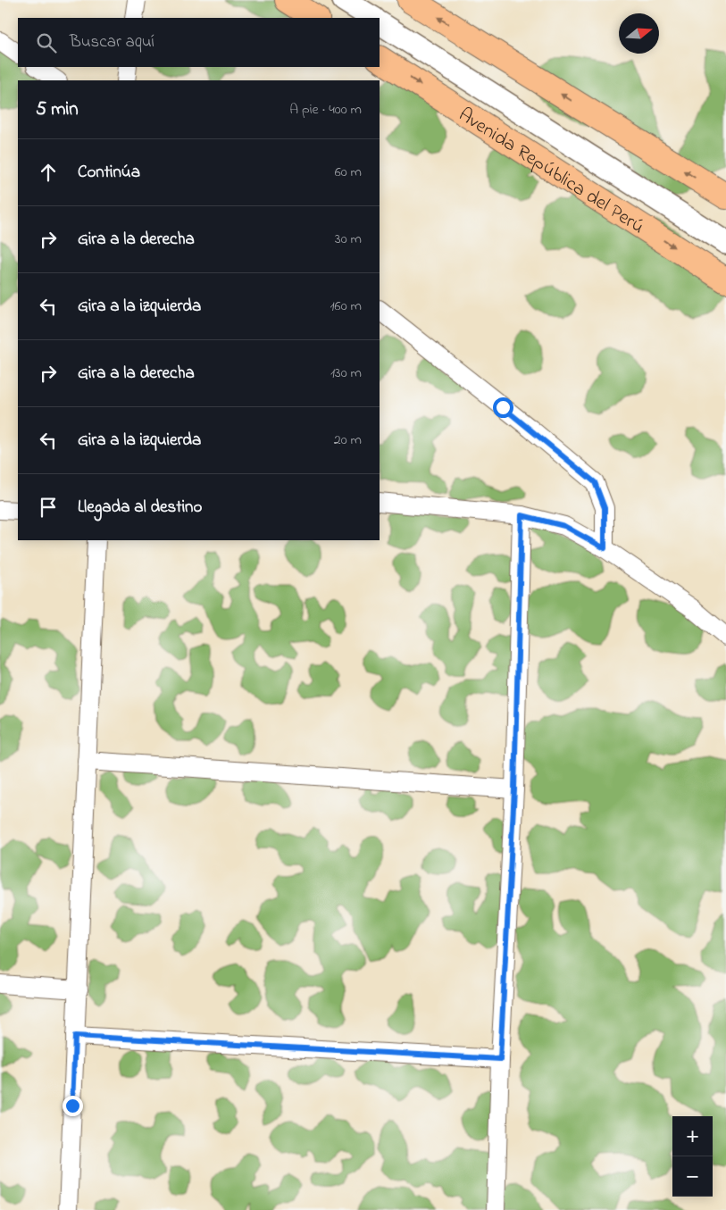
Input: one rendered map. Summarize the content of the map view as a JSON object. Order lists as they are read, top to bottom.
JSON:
{
  "streets": {
    "highway": ["Avenida República del Perú"]
  },
  "north": "right",
  "page": {
    "search": "Buscar aquí",
    "heading": ["5 min", "A pie · 400 m"],
    "list": [
      ["Continúa", "60 m"],
      ["Gira a la derecha", "30 m"],
      ["Gira a la izquierda", "160 m"],
      ["Gira a la derecha", "130 m"],
      ["Gira a la izquierda", "20 m"],
      "Llegada al destino"
    ],
    "map_buttons": ["+", "−"]
  }
}
